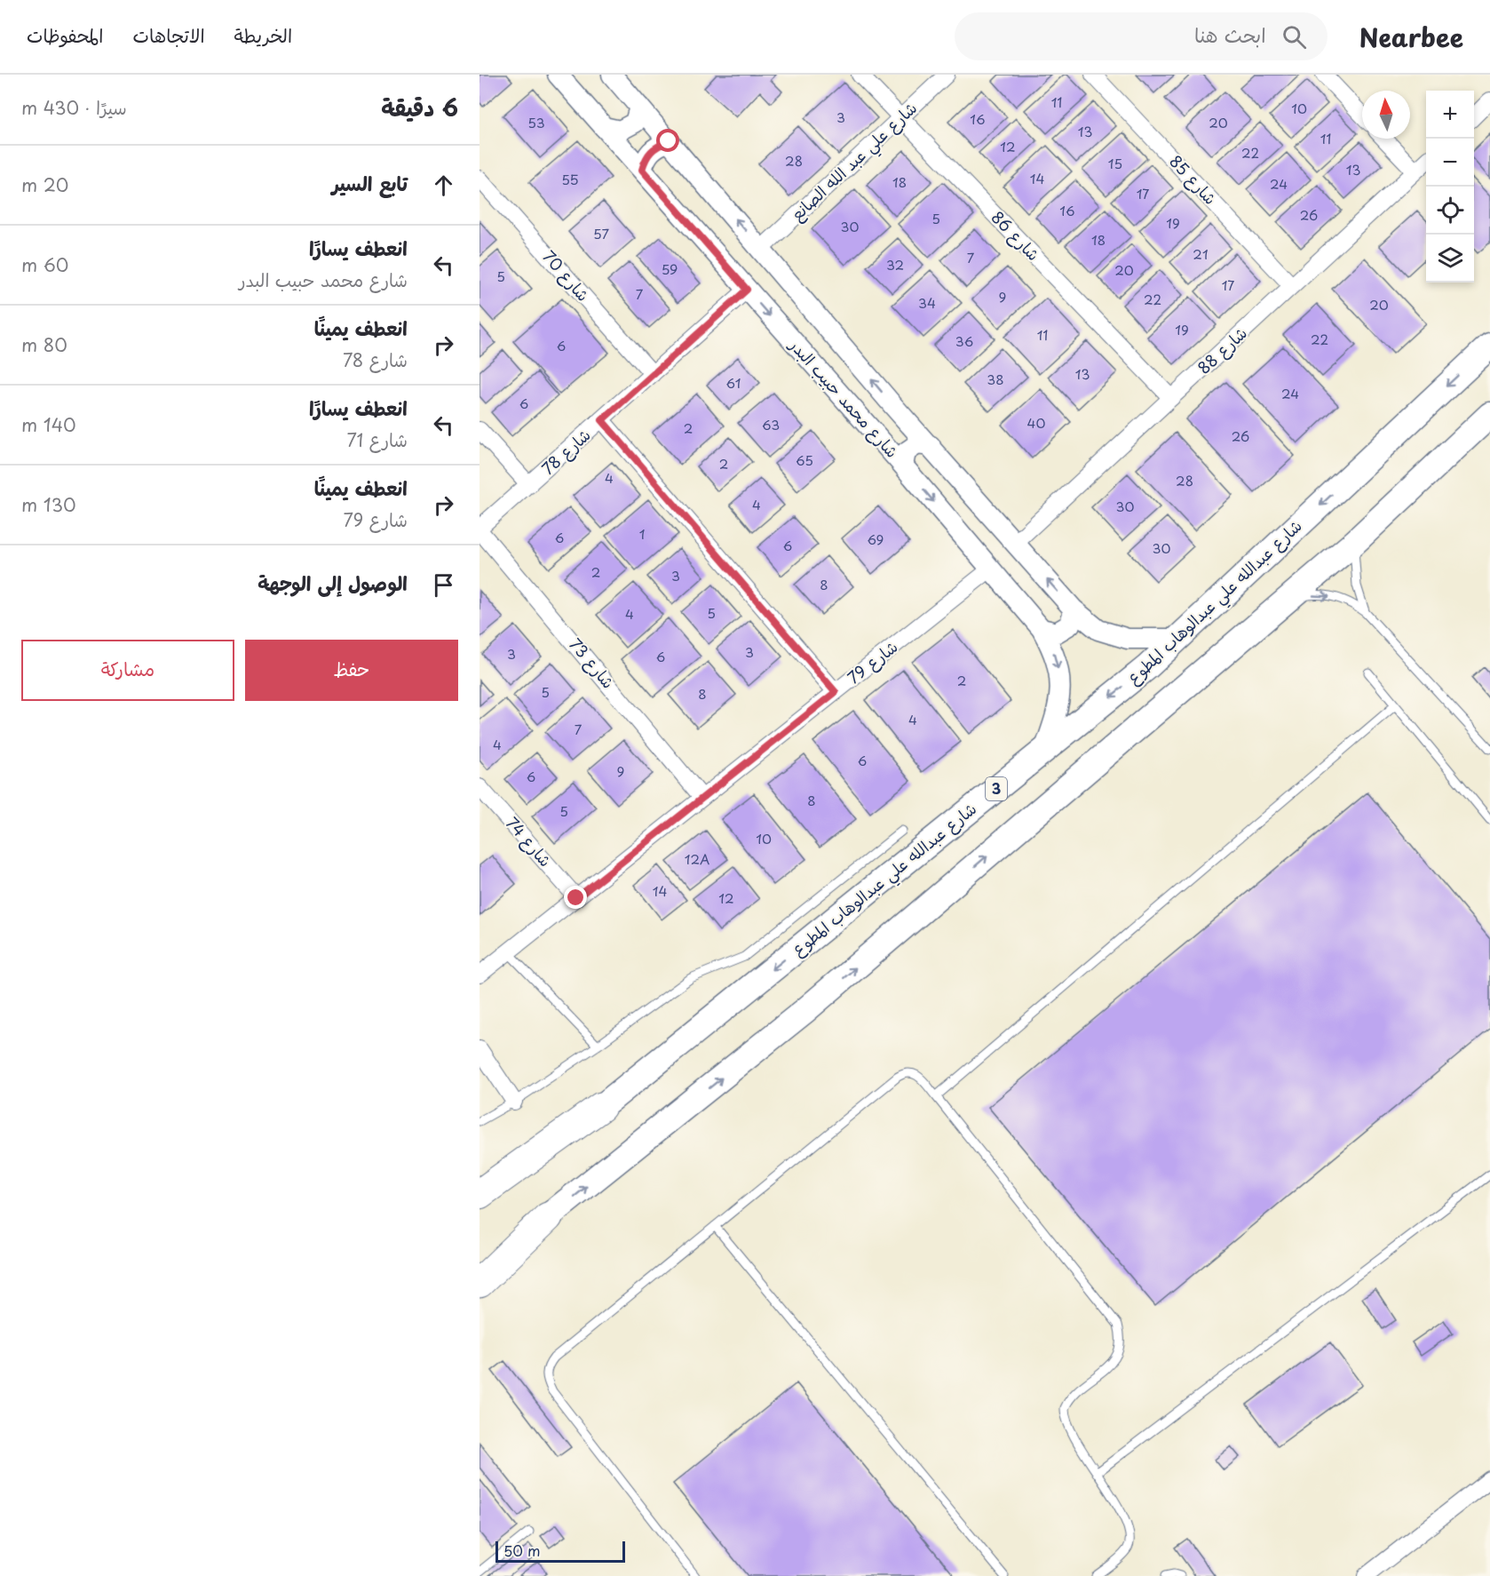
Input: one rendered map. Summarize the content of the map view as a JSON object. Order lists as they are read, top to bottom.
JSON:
{
  "streets": {
    "main road": ["شارع عبدالله علي عبدالوهاب المطوع", "3"],
    "street": [
      "شارع علي عبد الله الصانع",
      "شارع 85",
      "شارع 86",
      "شارع 70",
      "شارع 88",
      "شارع محمد حبيب البدر",
      "شارع 78",
      "شارع 79",
      "شارع 73",
      "شارع 74"
    ]
  },
  "crossings": [
    ["شارع علي عبد الله الصانع", "شارع 86"],
    ["شارع علي عبد الله الصانع", "شارع محمد حبيب البدر"],
    ["شارع 85", "شارع 88"],
    ["شارع 86", "شارع 88"],
    ["شارع 70", "شارع 78"],
    ["شارع 88", "شارع محمد حبيب البدر"],
    ["شارع محمد حبيب البدر", "شارع 78"],
    ["شارع محمد حبيب البدر", "شارع عبدالله علي عبدالوهاب المطوع"],
    ["شارع محمد حبيب البدر", "شارع 79"],
    ["شارع 78", "شارع 73"],
    ["شارع 79", "شارع 73"],
    ["شارع 79", "شارع 74"]
  ],
  "house_numbers": [
    "11",
    "10",
    "3",
    "16",
    "53",
    "20",
    "13",
    "11",
    "12",
    "22",
    "28",
    "15",
    "13",
    "14",
    "55",
    "18",
    "24",
    "17",
    "16",
    "26",
    "5",
    "19",
    "30",
    "57",
    "18",
    "21",
    "7",
    "32",
    "59",
    "20",
    "5",
    "17",
    "7",
    "9",
    "22",
    "34",
    "20",
    "19",
    "11",
    "22",
    "36",
    "6",
    "13",
    "38",
    "61",
    "24",
    "6",
    "40",
    "63",
    "2",
    "26",
    "65",
    "2",
    "4",
    "28",
    "4",
    "30",
    "1",
    "6",
    "69",
    "6",
    "30",
    "2",
    "3",
    "8",
    "5",
    "4",
    "3",
    "3",
    "6",
    "2",
    "5",
    "8",
    "4",
    "7",
    "4",
    "6",
    "9",
    "6",
    "8",
    "5",
    "10",
    "12A",
    "14",
    "12"
  ],
  "scale_bar": "50 m",
  "north": "top",
  "page": {
    "header": "Nearbee",
    "search": "ابحث هنا",
    "nav": ["الخريطة", "الاتجاهات", "المحفوظات"],
    "heading": ["6 دقيقة", "سيرًا · 430 m"],
    "map_buttons": ["+", "−"],
    "list": [
      ["تابع السير", "20 m"],
      ["انعطف يسارًا", "شارع محمد حبيب البدر", "60 m"],
      ["انعطف يمينًا", "شارع 78", "80 m"],
      ["انعطف يسارًا", "شارع 71", "140 m"],
      ["انعطف يمينًا", "شارع 79", "130 m"],
      "الوصول إلى الوجهة"
    ],
    "buttons": ["حفظ", "مشاركة"],
    "scale": "50 m"
  }
}
